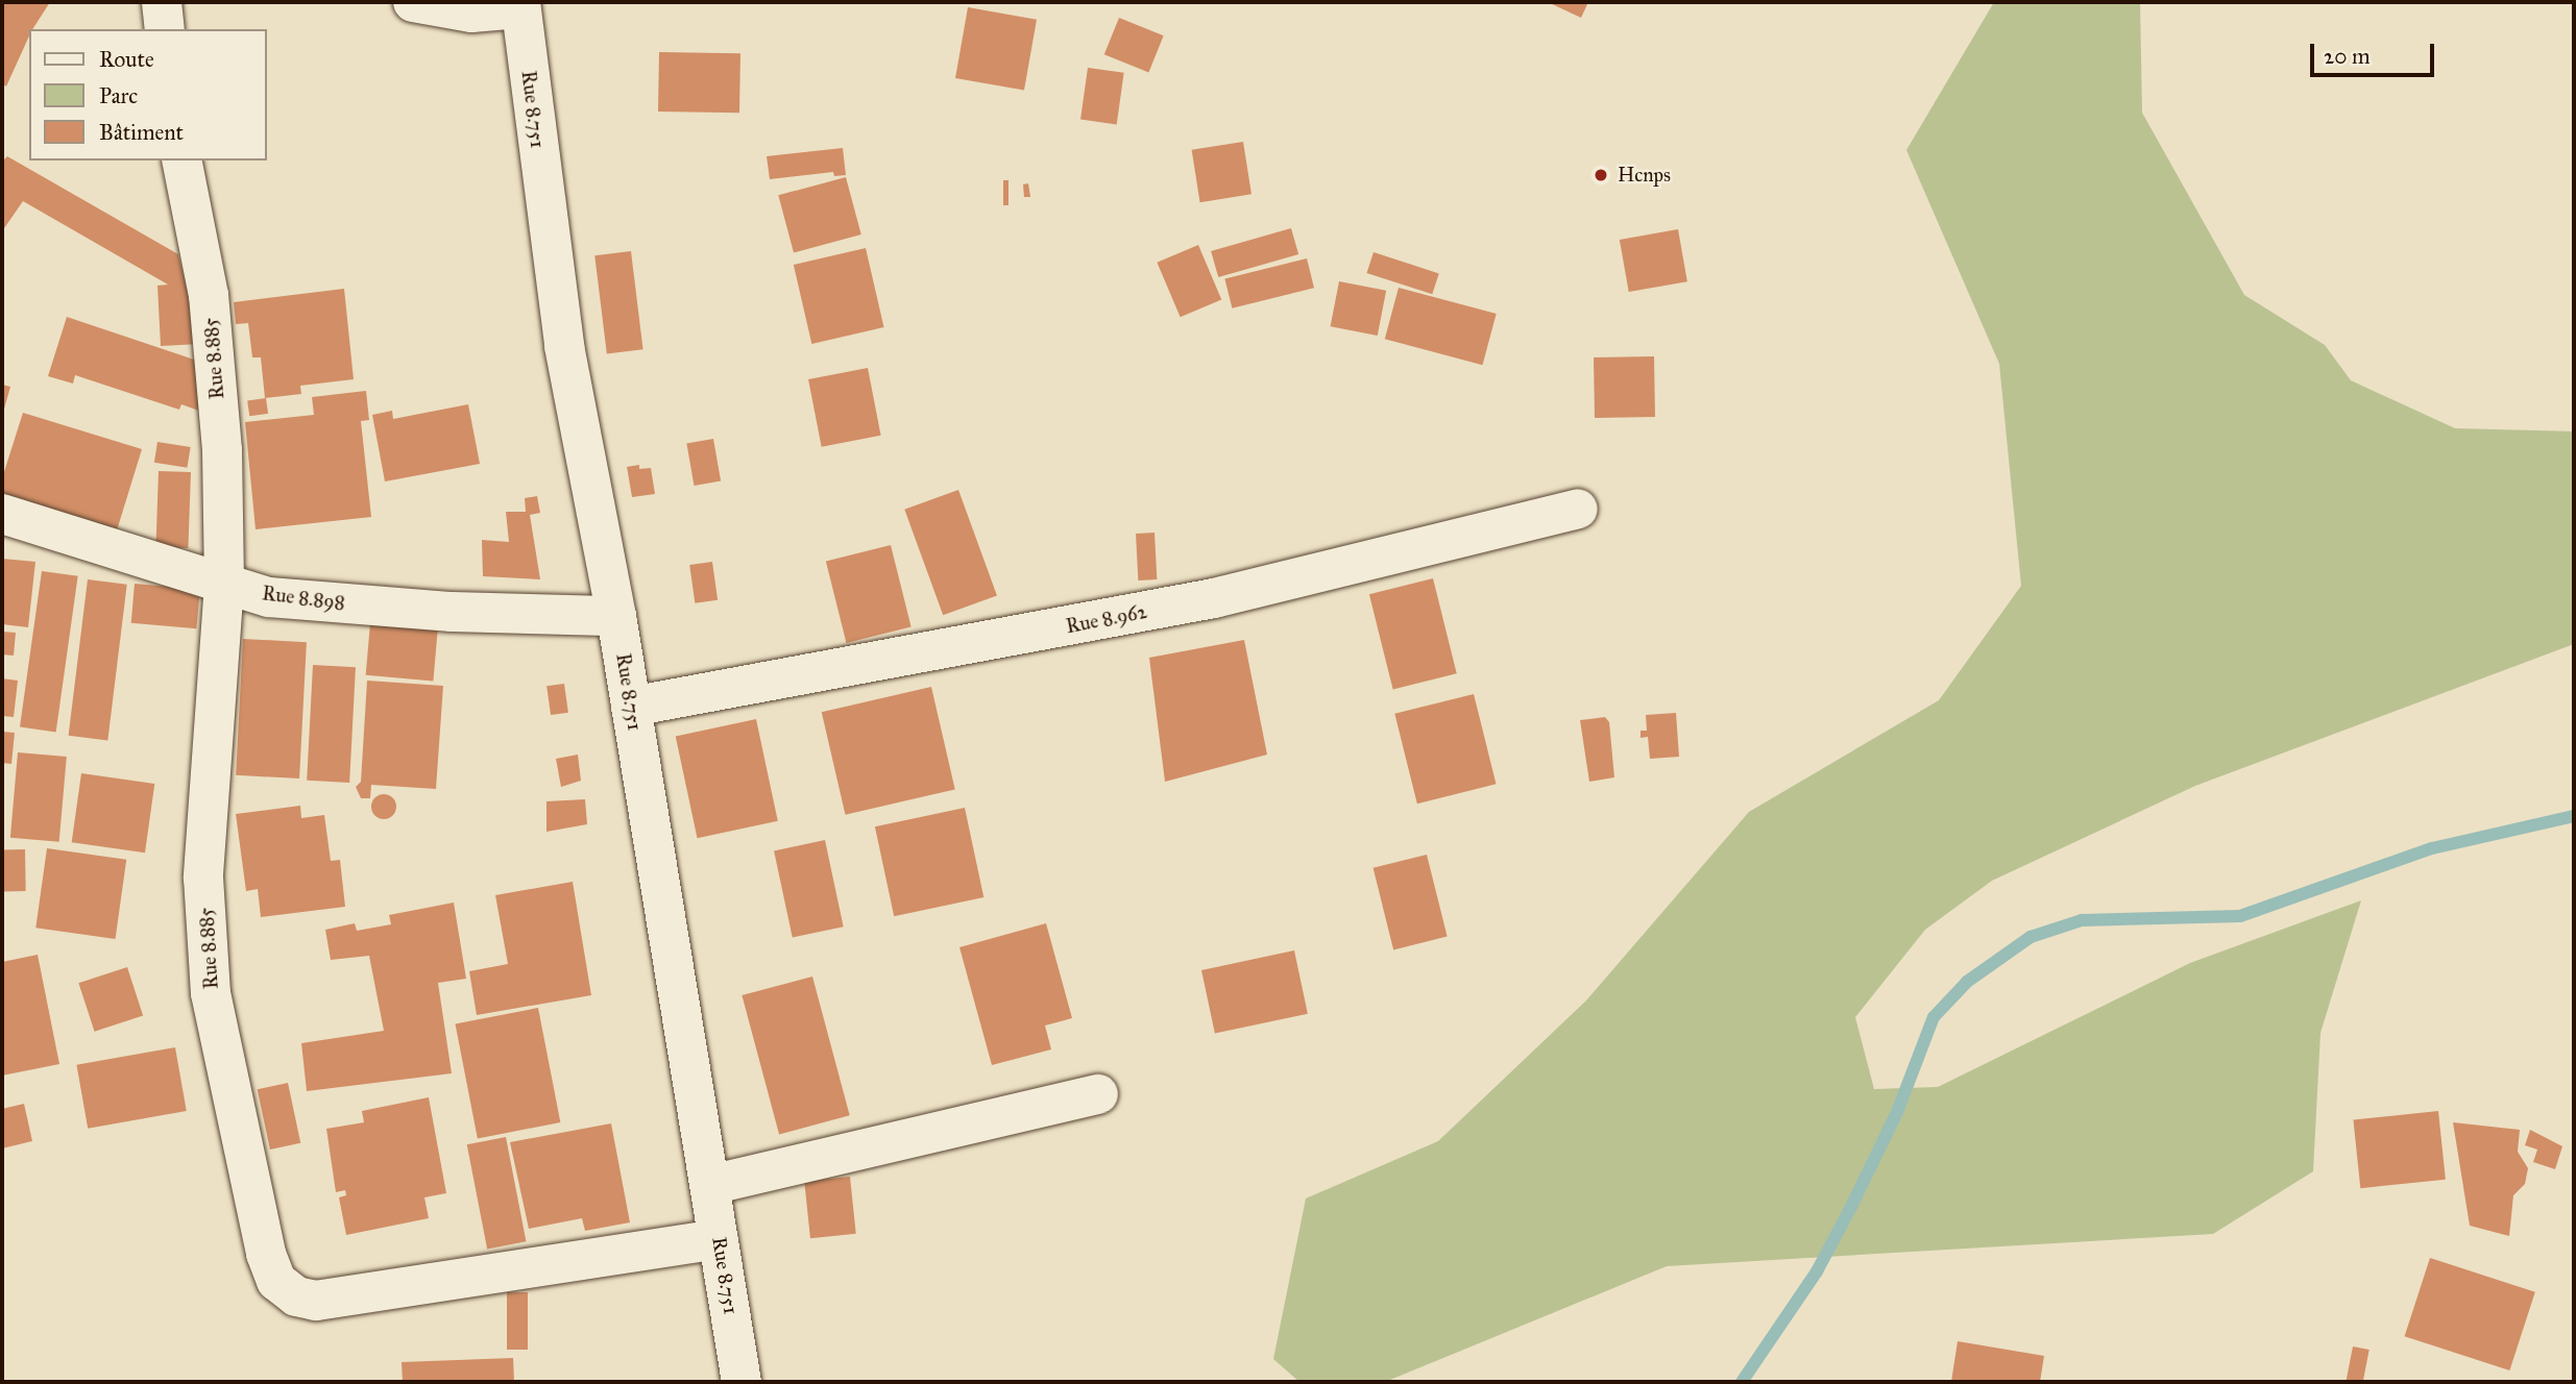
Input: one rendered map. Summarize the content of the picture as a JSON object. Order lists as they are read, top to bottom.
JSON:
{
  "streets": {
    "street": [
      "Rue 8.751",
      "Rue 8.885",
      "Rue 8.898",
      "Rue 8.962"
    ]
  },
  "crossings": [
    ["Rue 8.751", "Rue 8.885"],
    ["Rue 8.751", "Rue 8.898"],
    ["Rue 8.751", "Rue 8.962"],
    ["Rue 8.885", "Rue 8.898"]
  ],
  "places": ["Hcnps"],
  "legend": ["Route", "Parc", "Bâtiment"],
  "scale_bar": "20 m"
}
